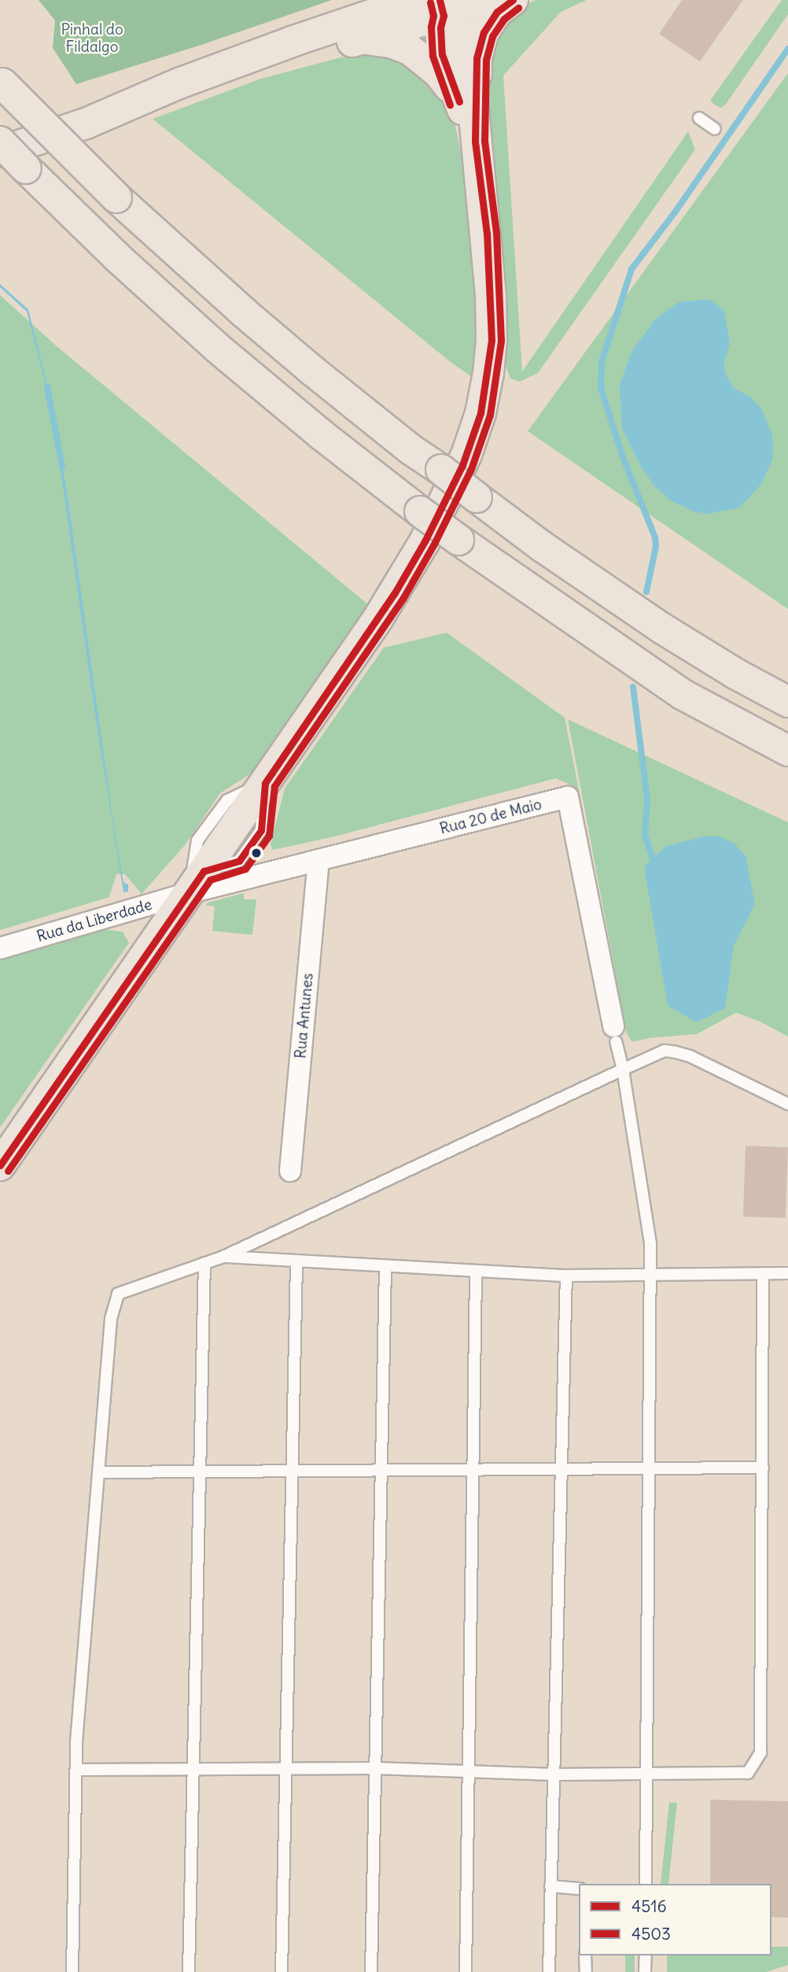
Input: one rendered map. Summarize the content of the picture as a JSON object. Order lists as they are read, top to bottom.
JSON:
{
  "streets": {
    "street": ["Rua 20 de Maio", "Rua da Liberdade", "Rua Antunes"]
  },
  "crossings": [
    ["Rua 20 de Maio", "Rua da Liberdade"],
    ["Rua 20 de Maio", "Rua Antunes"]
  ],
  "parks": ["Pinhal do Fildalgo"],
  "lines": ["transit line 4516", "transit line 4503"],
  "legend": ["4516", "4503"]
}
